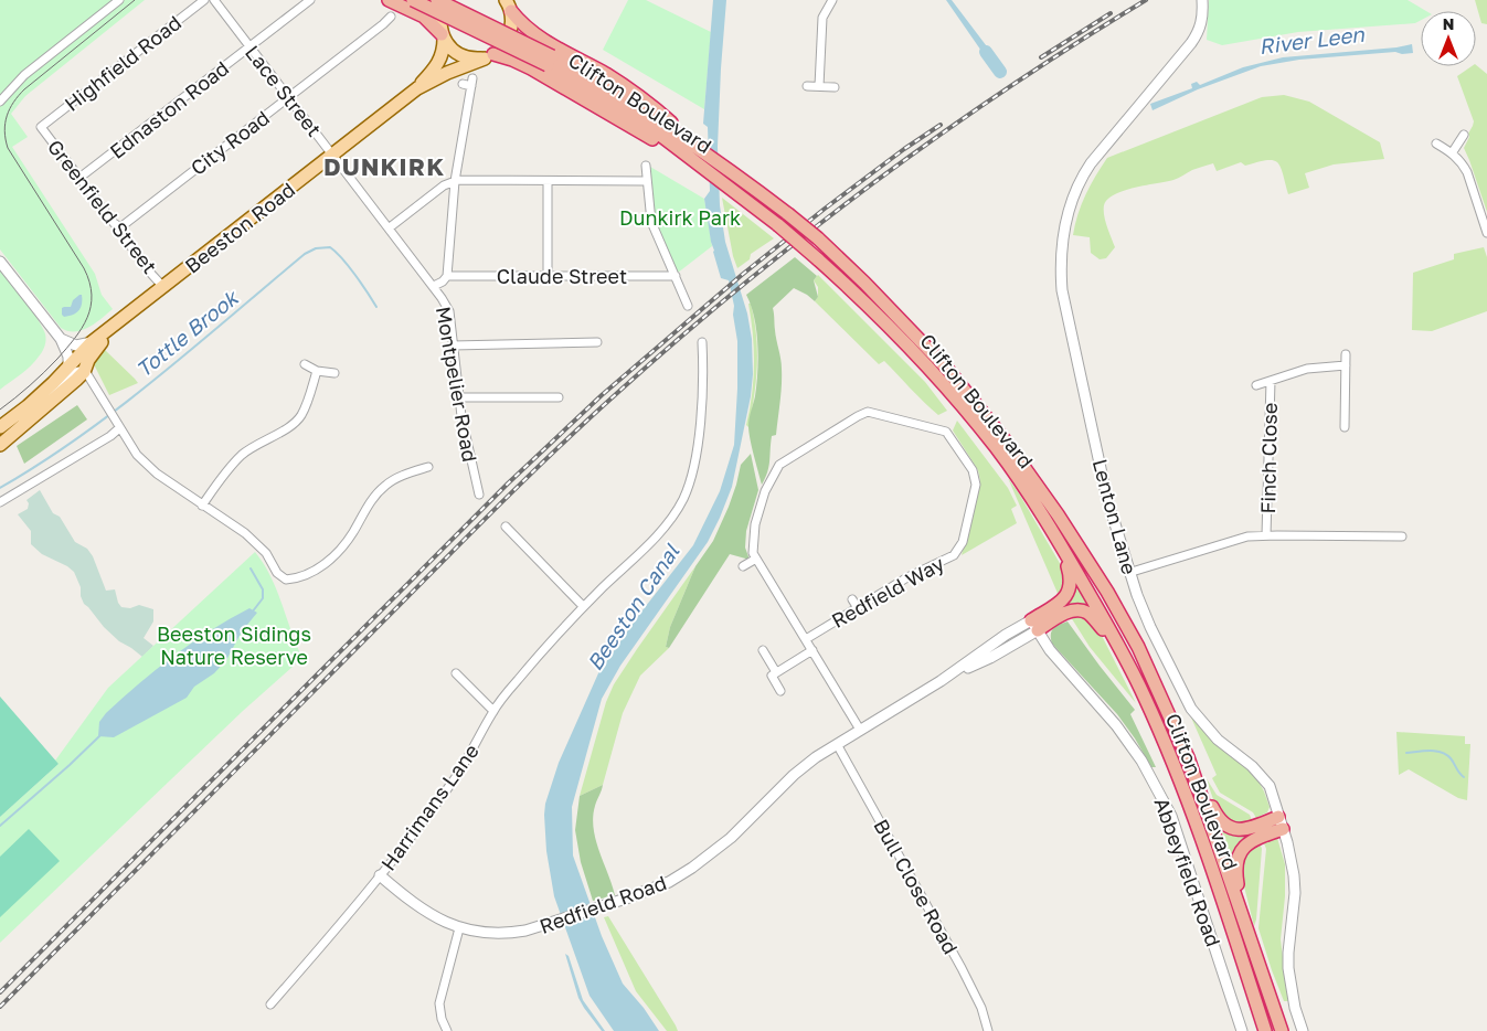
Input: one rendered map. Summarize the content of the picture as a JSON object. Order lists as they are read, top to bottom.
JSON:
{
  "streets": {
    "highway": ["Clifton Boulevard"],
    "main road": ["Beeston Road"],
    "street": [
      "Highfield Road",
      "Lace Street",
      "Ednaston Road",
      "City Road",
      "Greenfield Street",
      "Claude Street",
      "Montpelier Road",
      "Finch Close",
      "Lenton Lane",
      "Redfield Way",
      "Harrimans Lane",
      "Abbeyfield Road",
      "Bull Close Road",
      "Redfield Road"
    ]
  },
  "crossings": [
    ["Highfield Road", "Greenfield Street"],
    ["Lace Street", "Ednaston Road"],
    ["Lace Street", "City Road"],
    ["Lace Street", "Beeston Road"],
    ["Lace Street", "Montpelier Road"],
    ["Ednaston Road", "Greenfield Street"],
    ["City Road", "Greenfield Street"],
    ["Greenfield Street", "Beeston Road"],
    ["Claude Street", "Montpelier Road"],
    ["Finch Close", "Lenton Lane"],
    ["Redfield Way", "Redfield Road"],
    ["Harrimans Lane", "Redfield Road"],
    ["Abbeyfield Road", "Redfield Road"],
    ["Bull Close Road", "Redfield Road"]
  ],
  "districts": ["DUNKIRK"],
  "water": ["River Leen", "Tottle Brook", "Beeston Canal"],
  "parks": ["Dunkirk Park", "Beeston Sidings Nature Reserve"],
  "north": "top"
}
